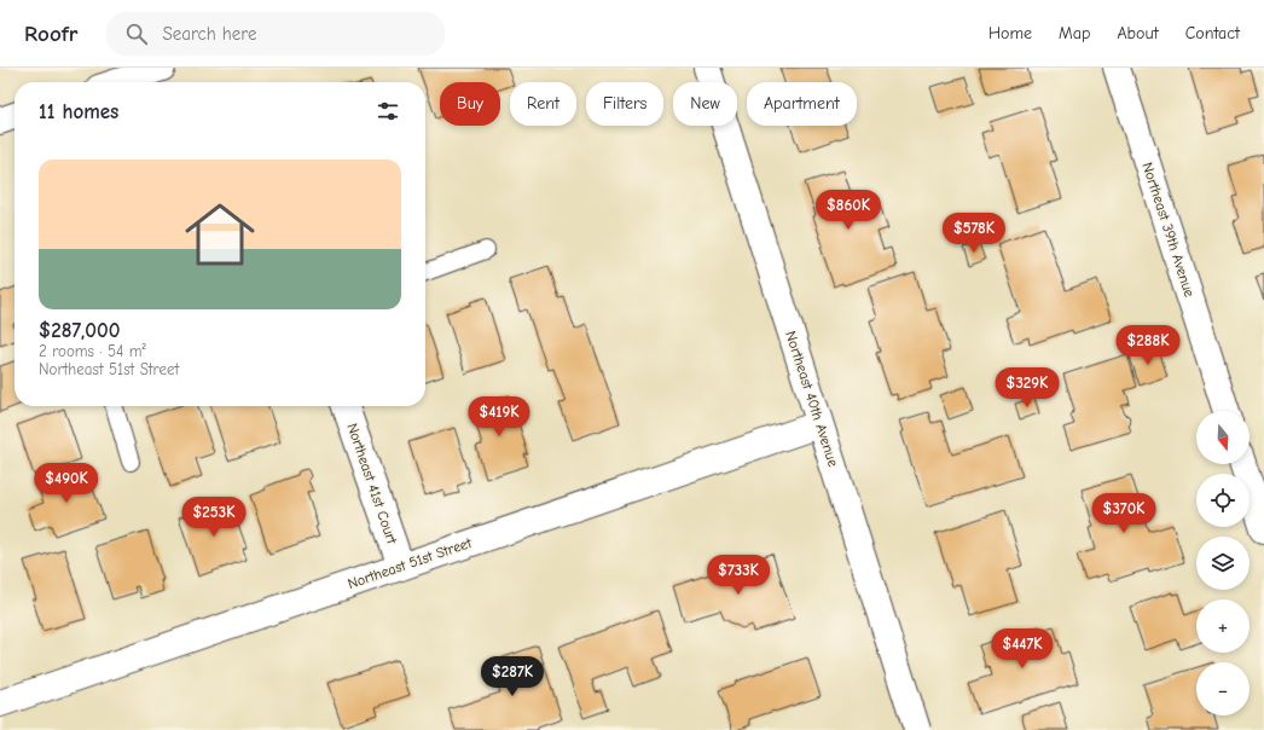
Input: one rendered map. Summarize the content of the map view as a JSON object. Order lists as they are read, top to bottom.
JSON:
{
  "streets": {
    "street": [
      "Northeast 39th Avenue",
      "Northeast 40th Avenue",
      "Northeast 41st Court",
      "Northeast 51st Street"
    ]
  },
  "crossings": [
    ["Northeast 40th Avenue", "Northeast 51st Street"],
    ["Northeast 41st Court", "Northeast 51st Street"]
  ],
  "north": "bottom",
  "page": {
    "header": "Roofr",
    "search": "Search here",
    "nav": [
      "Home",
      "Map",
      "About",
      "Contact"
    ],
    "chip": [
      "Buy",
      "Rent",
      "Filters",
      "New",
      "Apartment"
    ],
    "heading": "11 homes",
    "list": [
      {
        "name": "$287,000",
        "note": "2 rooms · 54 m² · Northeast 51st Street"
      }
    ],
    "price": [
      "$860K",
      "$578K",
      "$288K",
      "$329K",
      "$419K",
      "$490K",
      "$370K",
      "$253K",
      "$733K",
      "$447K",
      "$287K"
    ],
    "map_buttons": ["+", "−"]
  }
}
